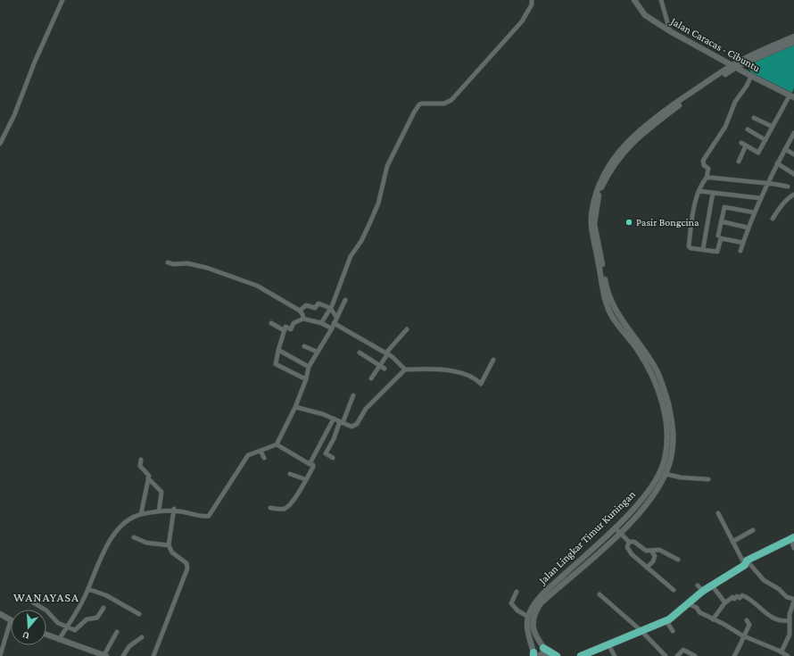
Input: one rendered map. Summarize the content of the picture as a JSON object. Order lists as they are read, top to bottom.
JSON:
{
  "streets": {
    "main road": ["Jalan Caracas - Cibuntu", "Jalan Lingkar Timur Kuningan"]
  },
  "crossings": [
    ["Jalan Caracas - Cibuntu", "Jalan Lingkar Timur Kuningan"]
  ],
  "districts": ["WANAYASA"],
  "places": ["Pasir Bongcina"],
  "north": "bottom"
}
